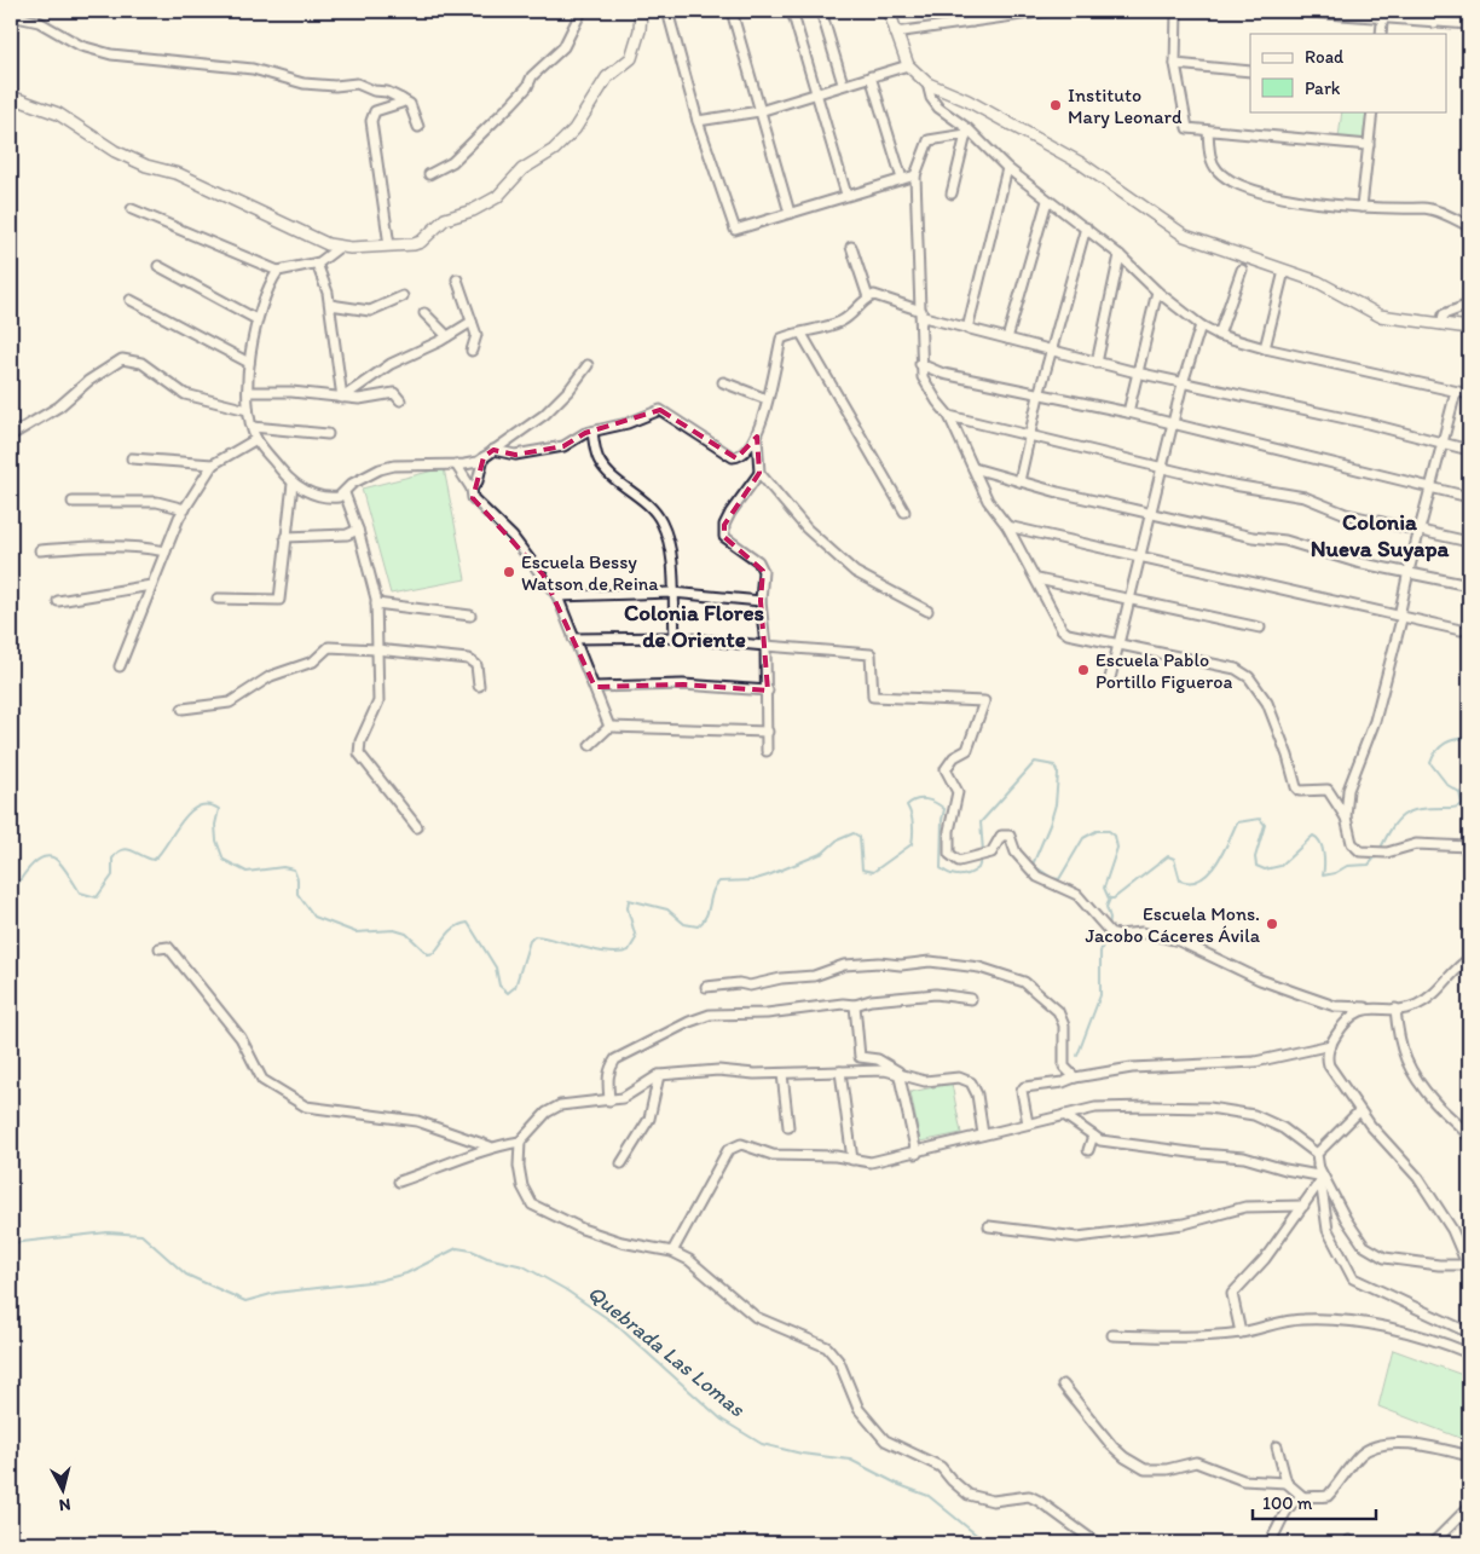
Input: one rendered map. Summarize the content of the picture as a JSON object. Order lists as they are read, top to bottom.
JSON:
{
  "districts": ["Colonia Nueva Suyapa", "Colonia Flores de Oriente"],
  "water": ["Quebrada Las Lomas"],
  "places": [
    "Instituto Mary Leonard",
    "Escuela Bessy Watson de Reina",
    "Escuela Pablo Portillo Figueroa",
    "Escuela Mons. Jacobo Cáceres Ávila"
  ],
  "legend": ["Road", "Park"],
  "scale_bar": "100 m",
  "north": "bottom"
}
